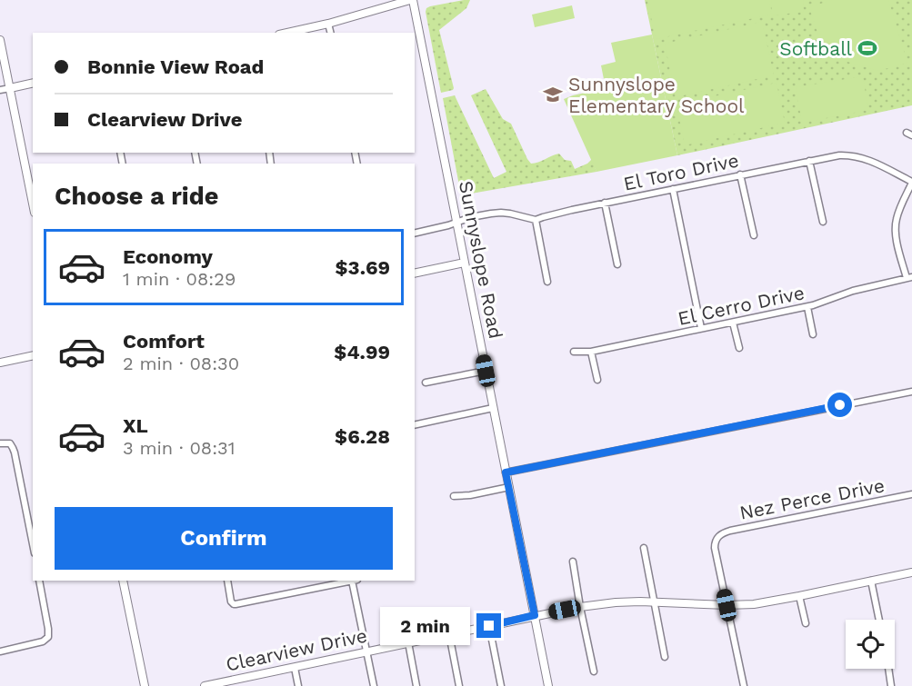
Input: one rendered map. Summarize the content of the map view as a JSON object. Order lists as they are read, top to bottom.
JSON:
{
  "streets": {
    "street": [
      "El Toro Drive",
      "Sunnyslope Road",
      "El Cerro Drive",
      "Nez Perce Drive",
      "Clearview Drive"
    ]
  },
  "crossings": [
    ["El Toro Drive", "Sunnyslope Road"],
    ["Sunnyslope Road", "Clearview Drive"],
    ["Nez Perce Drive", "Clearview Drive"]
  ],
  "places": {
    "sports": ["Softball"],
    "school or university": ["Sunnyslope Elementary School"]
  },
  "page": {
    "banner": ["Bonnie View Road", "Clearview Drive"],
    "heading": "Choose a ride",
    "list": [
      {
        "name": "Economy",
        "note": "1 min · 08:29",
        "value": "$3.69"
      },
      {
        "name": "Comfort",
        "note": "2 min · 08:30",
        "value": "$4.99"
      },
      {
        "name": "XL",
        "note": "3 min · 08:31",
        "value": "$6.28"
      }
    ],
    "buttons": "Confirm",
    "bubble": "2 min"
  }
}
